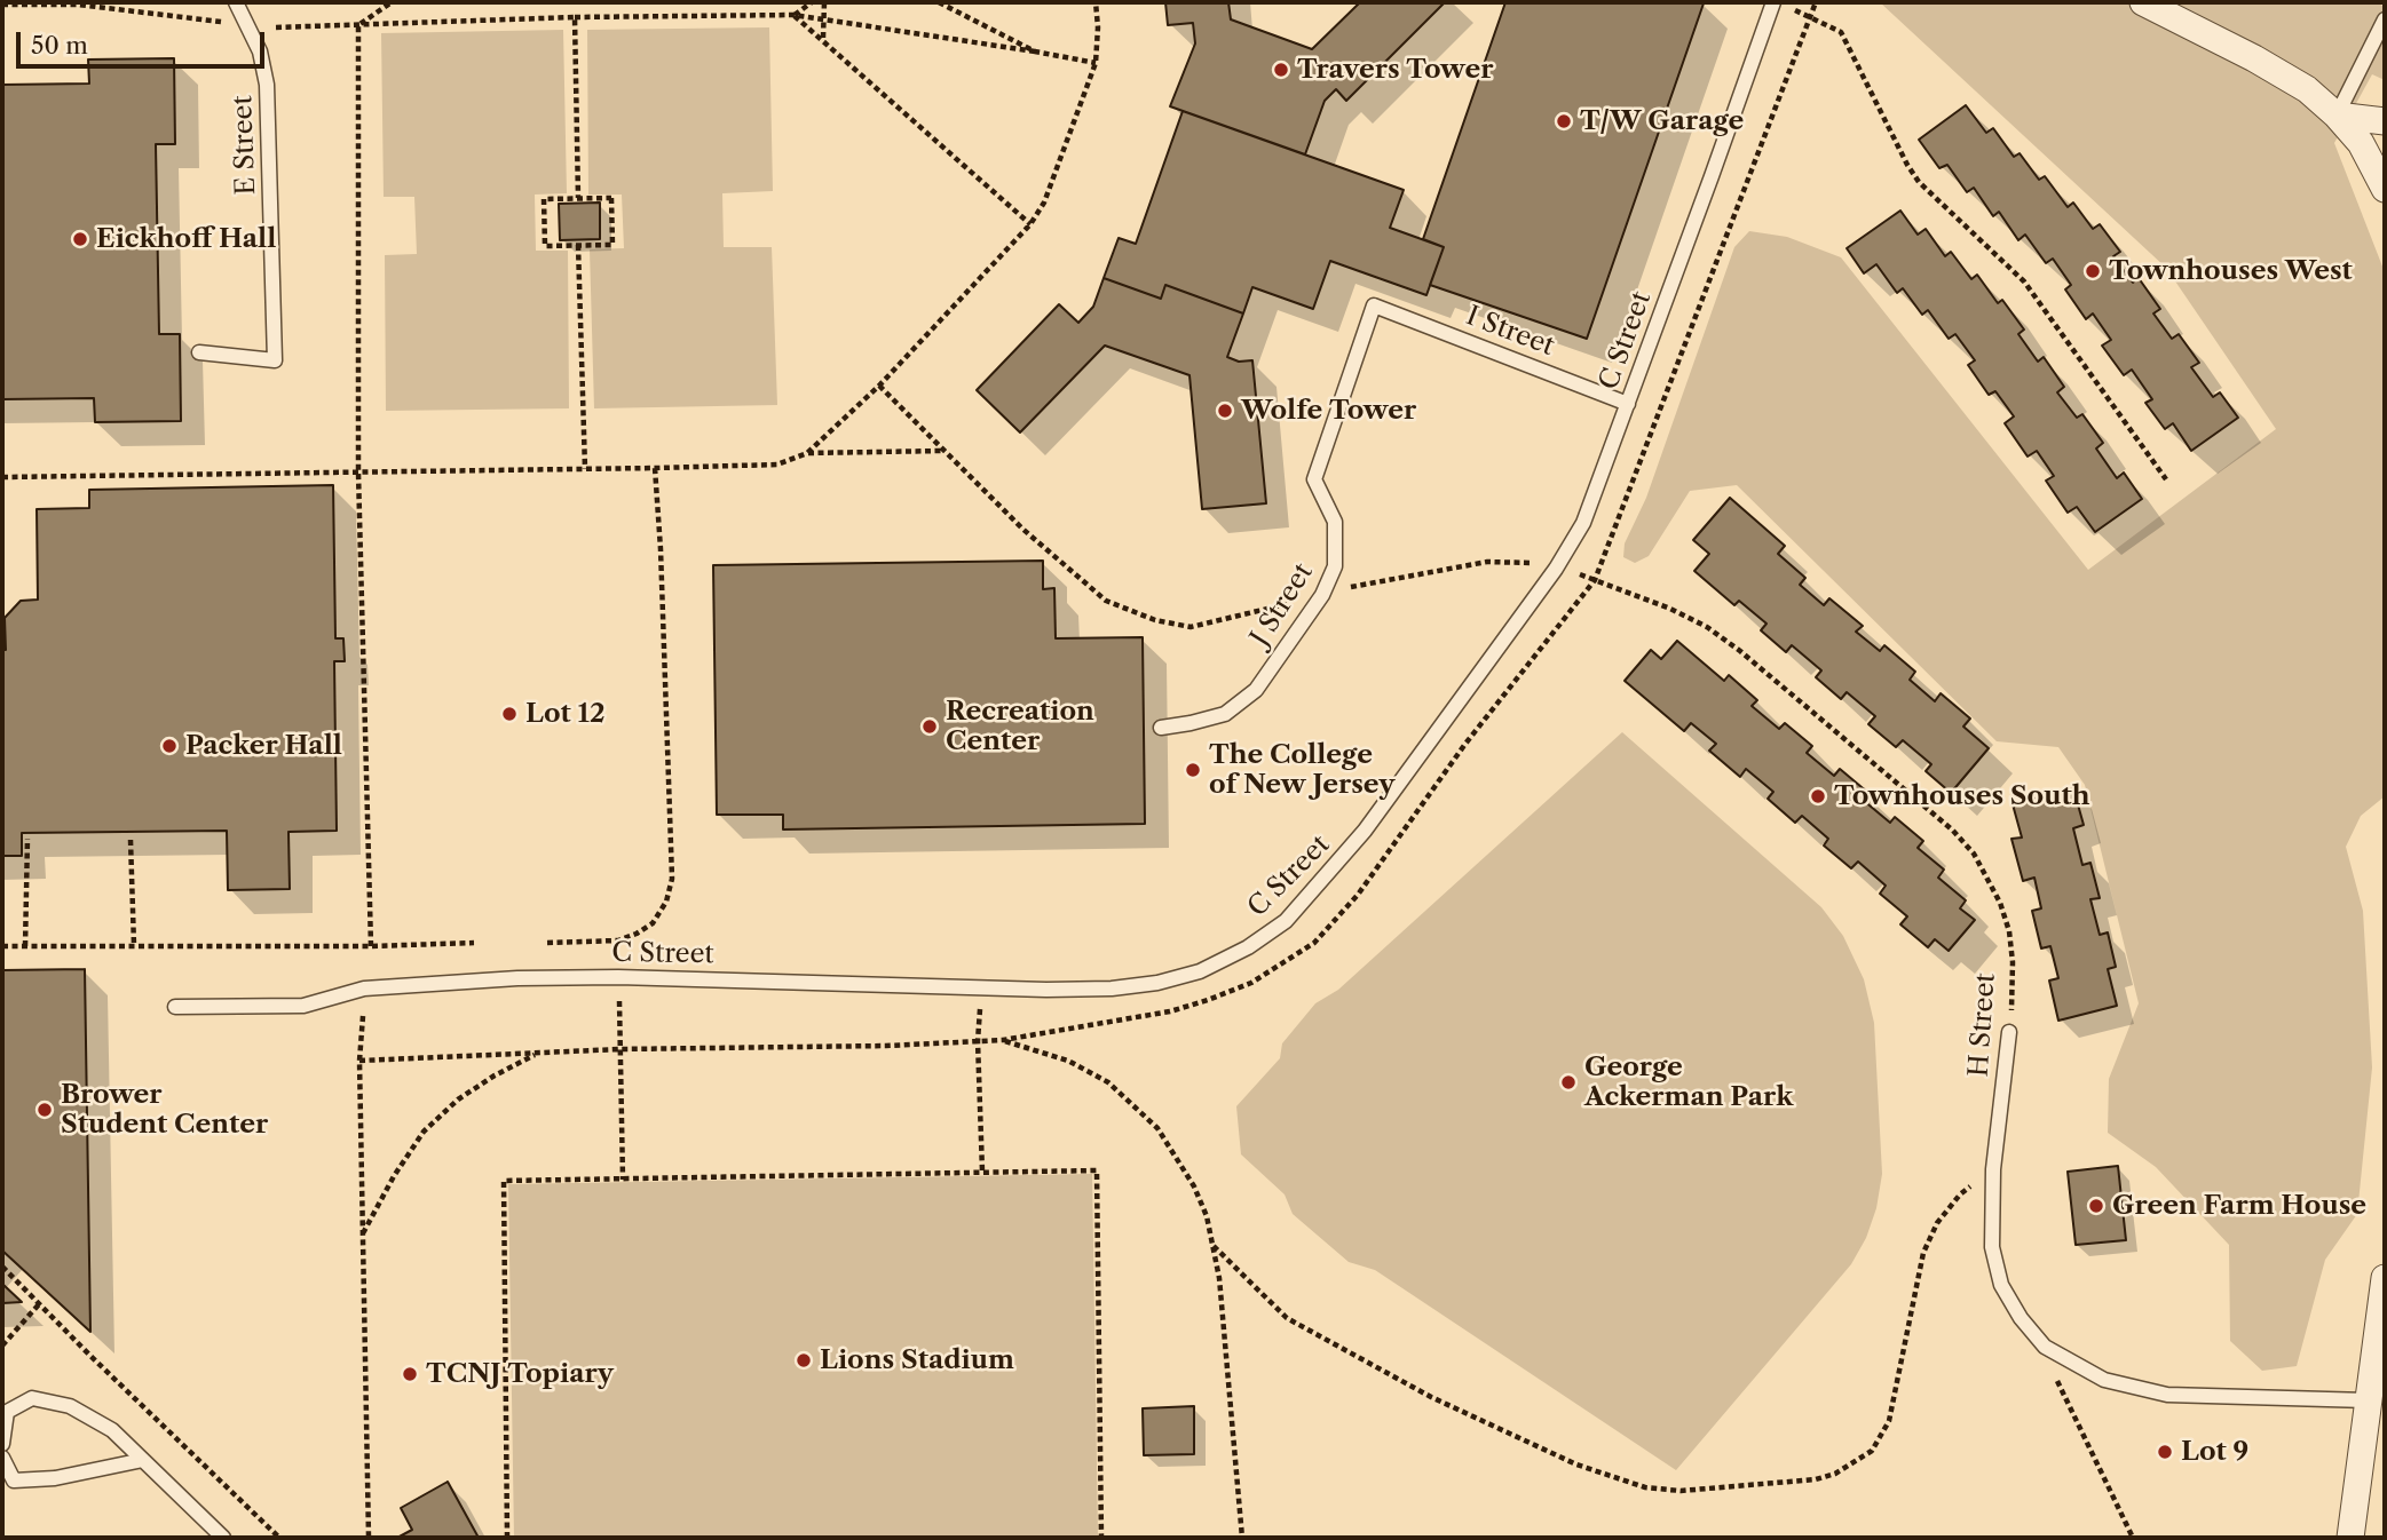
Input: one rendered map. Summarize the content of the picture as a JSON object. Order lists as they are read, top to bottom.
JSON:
{
  "streets": {
    "lane": [
      "E Street",
      "I Street",
      "C Street",
      "J Street",
      "H Street"
    ]
  },
  "crossings": [
    ["I Street", "C Street"],
    ["I Street", "J Street"]
  ],
  "places": [
    "Travers Tower",
    "T/W Garage",
    "Eickhoff Hall",
    "Townhouses West",
    "Wolfe Tower",
    "Lot 12",
    "Recreation Center",
    "Packer Hall",
    "The College of New Jersey",
    "Townhouses South",
    "George Ackerman Park",
    "Brower Student Center",
    "Green Farm House",
    "Lions Stadium",
    "TCNJ Topiary",
    "Lot 9"
  ],
  "scale_bar": "50 m"
}
